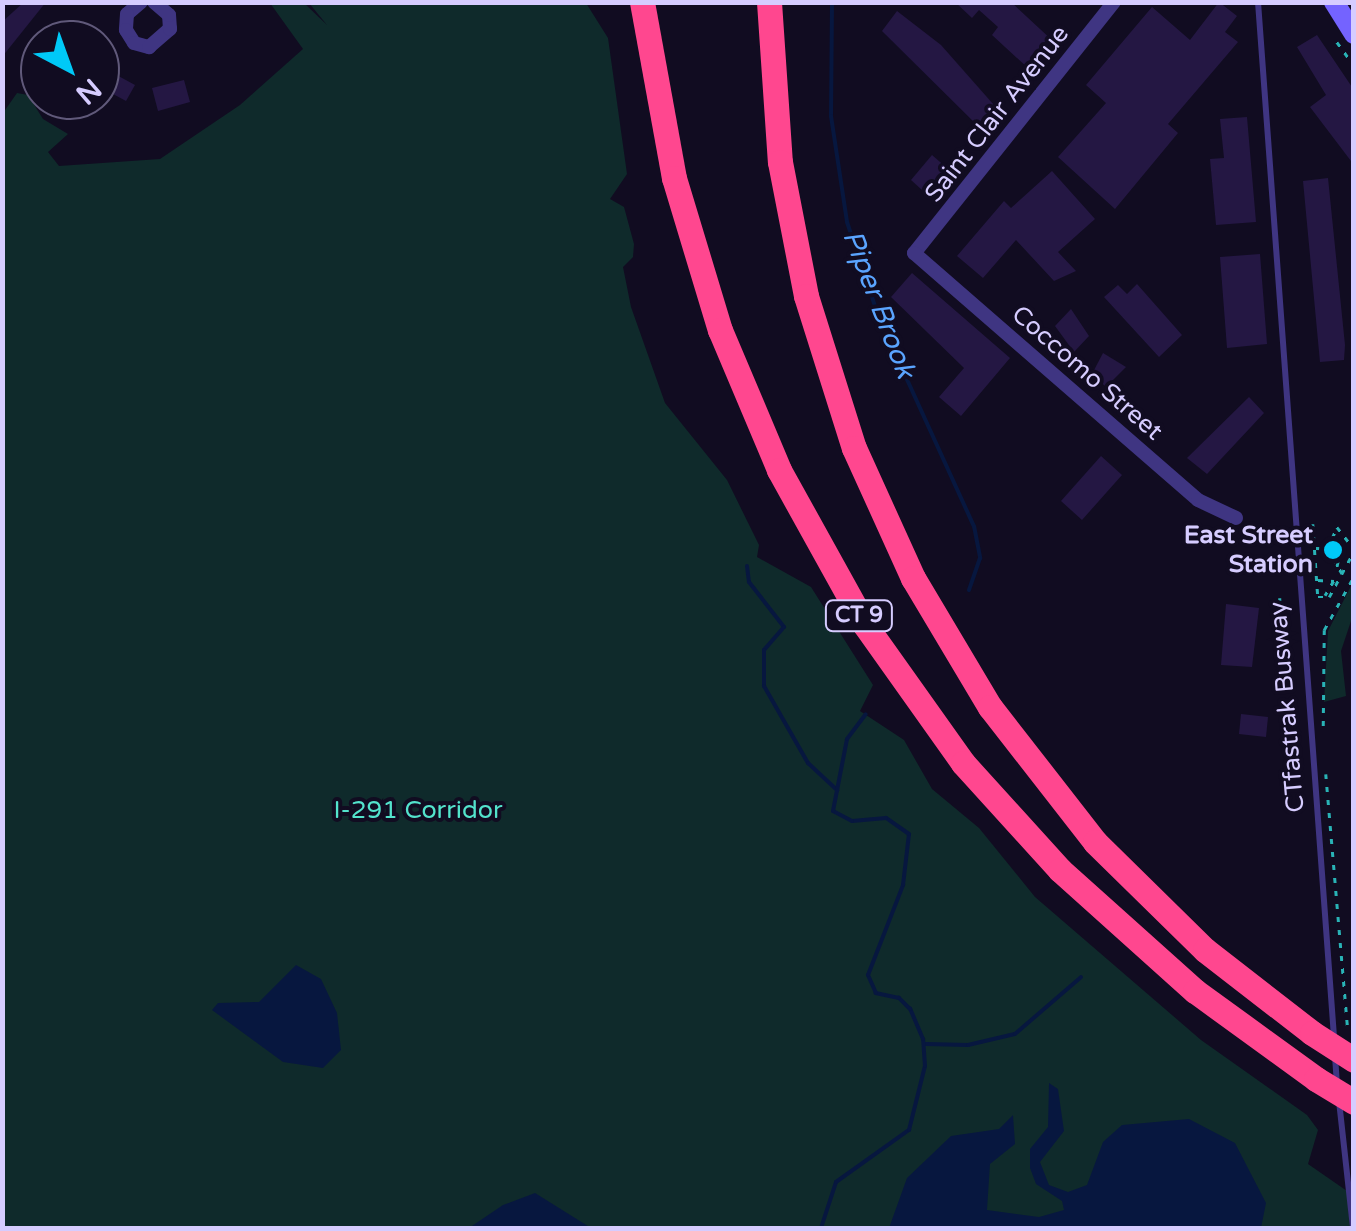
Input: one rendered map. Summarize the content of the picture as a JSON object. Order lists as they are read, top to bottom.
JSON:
{
  "streets": {
    "highway": ["CT 9"],
    "street": ["Saint Clair Avenue", "Coccomo Street"],
    "lane": ["CTfastrak Busway"]
  },
  "crossings": [
    ["Saint Clair Avenue", "Coccomo Street"]
  ],
  "water": ["Piper Brook"],
  "parks": ["I-291 Corridor"],
  "places": ["East Street Station"],
  "north": "bottom right"
}
